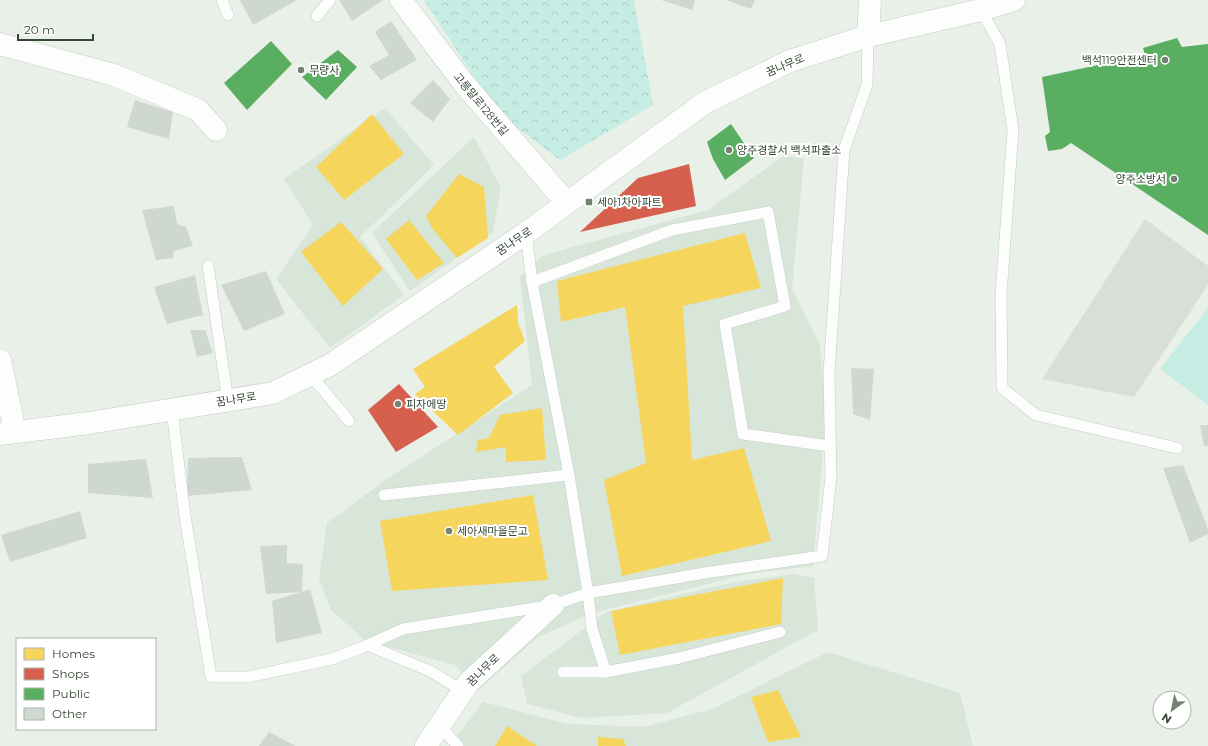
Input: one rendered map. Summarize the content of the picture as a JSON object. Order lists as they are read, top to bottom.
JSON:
{
  "streets": {
    "street": ["꿈나무로", "고릉말로128번길"]
  },
  "crossings": [
    ["꿈나무로", "고릉말로128번길"]
  ],
  "places": {
    "other": [
      "백석119안전센터",
      "무량사",
      "양주경찰서 백석파출소",
      "양주소방서",
      "피자에땅",
      "세아새마을문고"
    ],
    "transit": ["세아1차아파트"]
  },
  "legend": [
    "Homes",
    "Shops",
    "Public",
    "Other"
  ],
  "scale_bar": "20 m",
  "north": "bottom left"
}
